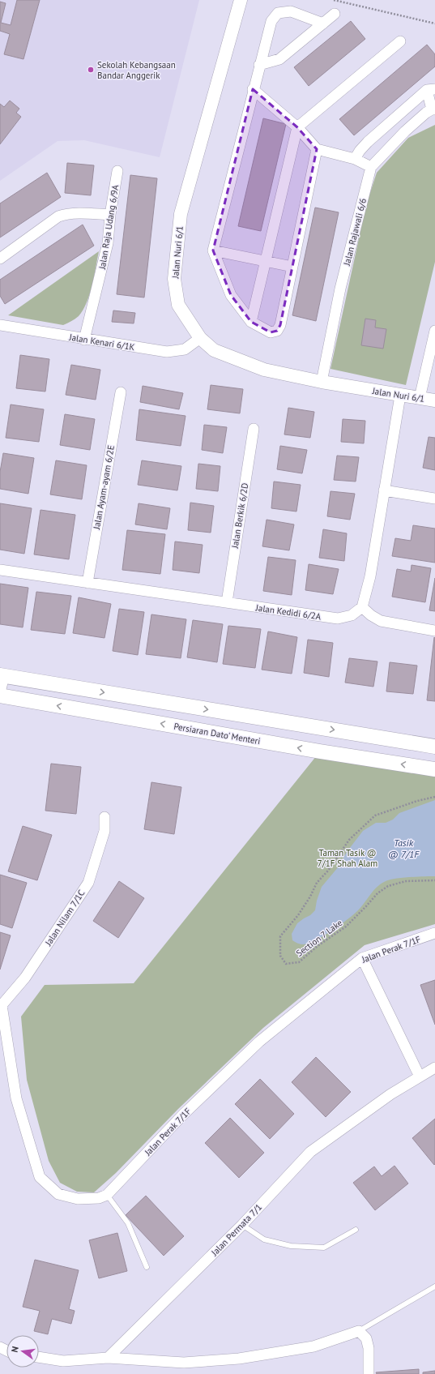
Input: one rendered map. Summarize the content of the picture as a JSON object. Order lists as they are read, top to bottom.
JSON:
{
  "streets": {
    "main road": ["Persiaran Dato' Menteri"],
    "street": [
      "Jalan Raja Udang 6/9A",
      "Jalan Rajawali 6/6",
      "Jalan Nuri 6/1",
      "Jalan Kenari 6/1K",
      "Jalan Ayam-ayam 6/2E",
      "Jalan Berkik 6/2D",
      "Jalan Kedidi 6/2A",
      "Jalan Nilam 7/1C",
      "Jalan Perak 7/1F",
      "Jalan Permata 7/1"
    ],
    "path": ["Section 7 Lake"]
  },
  "crossings": [
    ["Jalan Raja Udang 6/9A", "Jalan Kenari 6/1K"],
    ["Jalan Rajawali 6/6", "Jalan Nuri 6/1"],
    ["Jalan Nuri 6/1", "Jalan Kenari 6/1K"],
    ["Jalan Ayam-ayam 6/2E", "Jalan Kedidi 6/2A"],
    ["Jalan Berkik 6/2D", "Jalan Kedidi 6/2A"]
  ],
  "water": ["Tasik @ 7/1F"],
  "parks": ["Taman Tasik @ 7/1F Shah Alam"],
  "places": ["Sekolah Kebangsaan Bandar Anggerik"],
  "north": "left"
}
